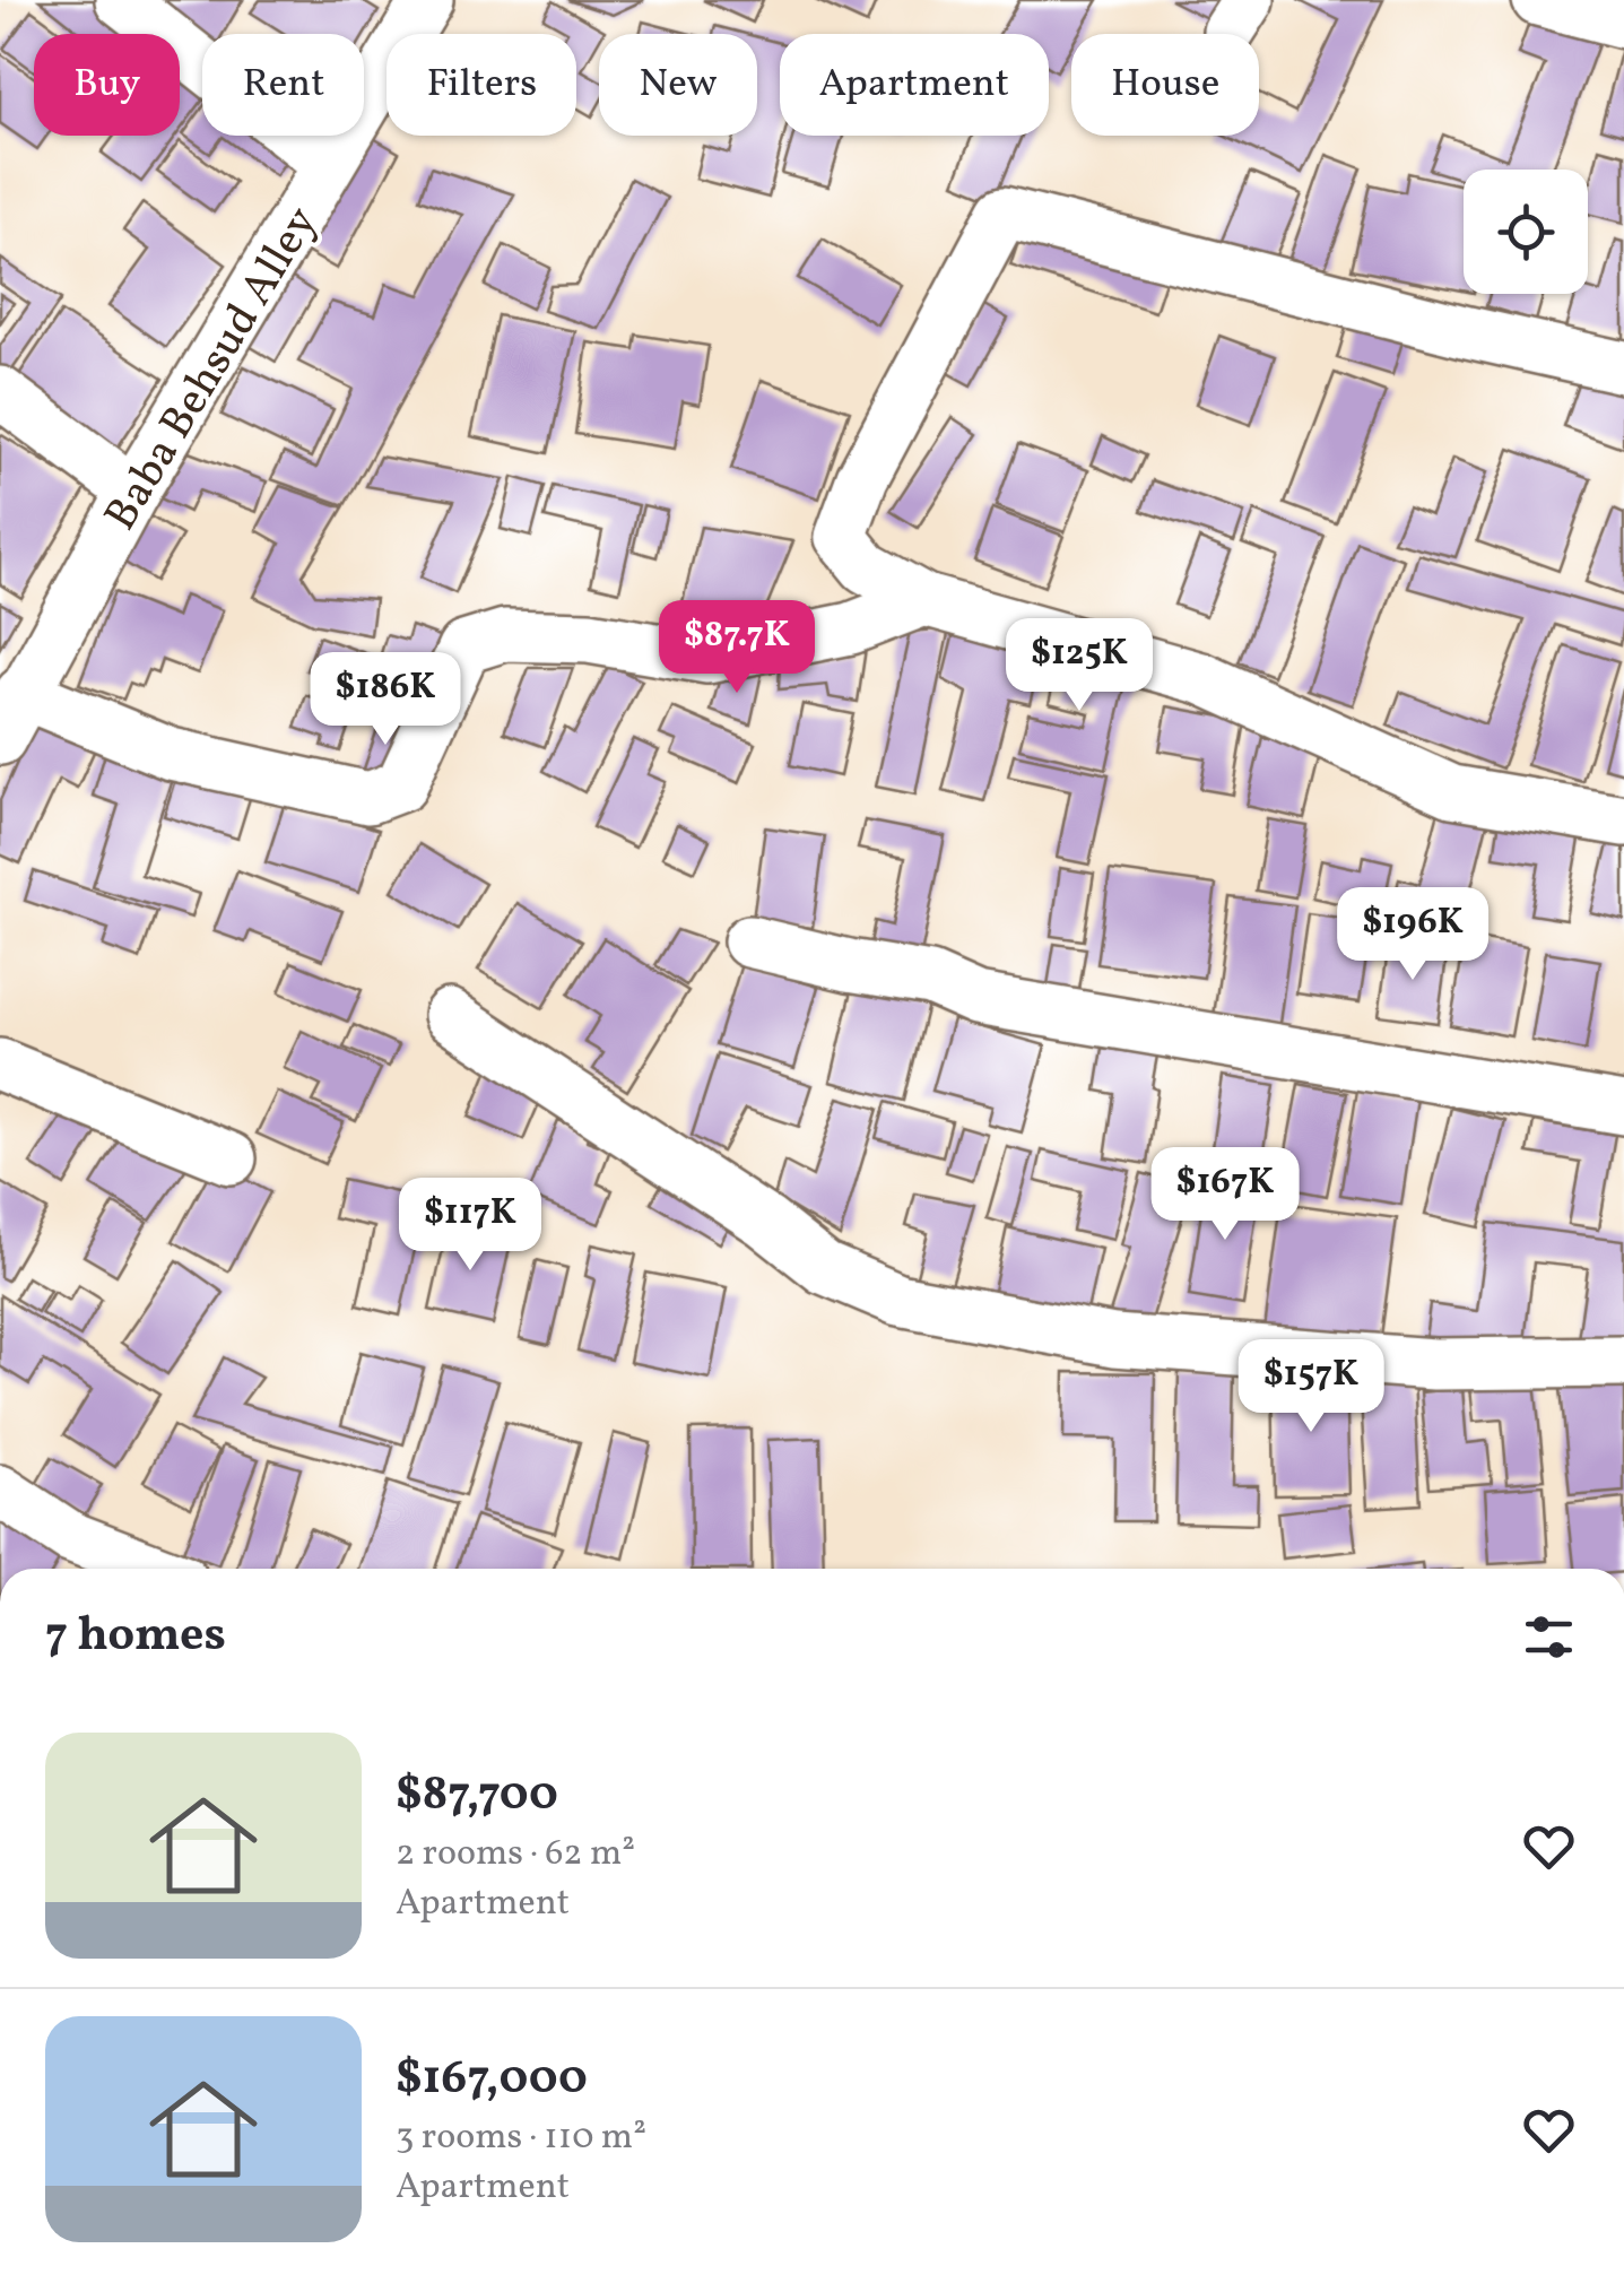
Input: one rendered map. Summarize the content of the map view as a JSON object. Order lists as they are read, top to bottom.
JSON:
{
  "streets": {
    "street": ["Baba Behsud Alley"]
  },
  "page": {
    "chip": [
      "Buy",
      "Rent",
      "Filters",
      "New",
      "Apartment",
      "House"
    ],
    "price": [
      "$87.7K",
      "$125K",
      "$186K",
      "$196K",
      "$167K",
      "$117K",
      "$157K"
    ],
    "heading": "7 homes",
    "list": [
      {
        "name": "$87,700",
        "note": "2 rooms · 62 m² · Apartment"
      },
      {
        "name": "$167,000",
        "note": "3 rooms · 110 m² · Apartment"
      }
    ]
  }
}
